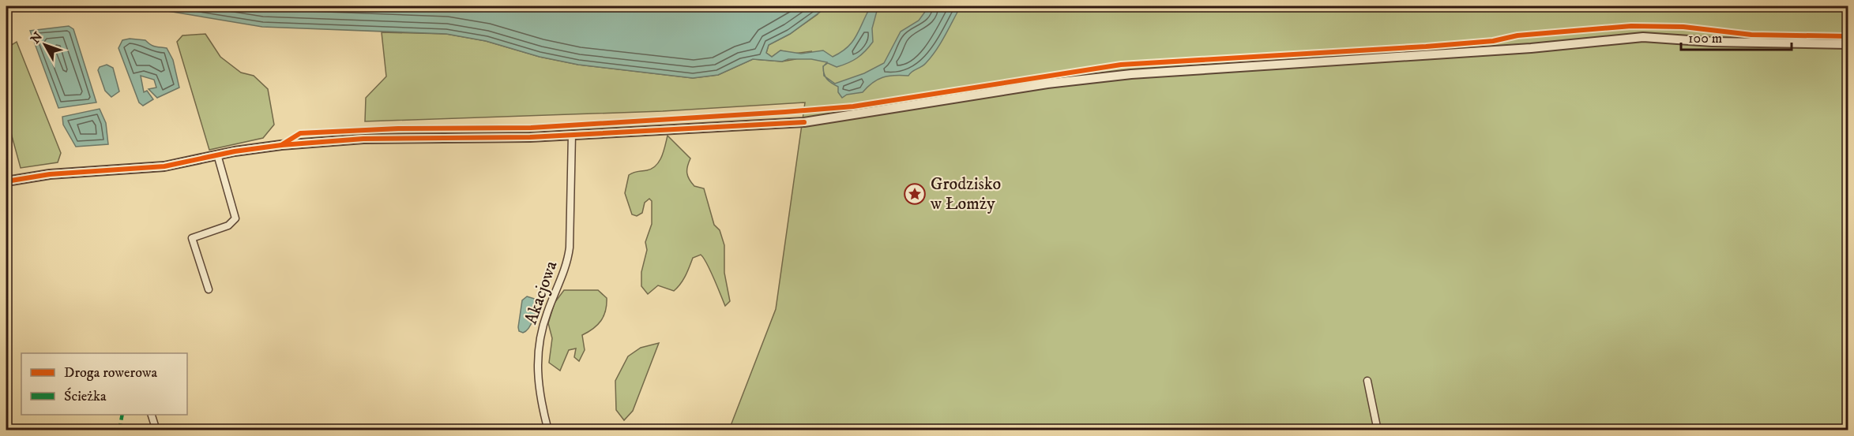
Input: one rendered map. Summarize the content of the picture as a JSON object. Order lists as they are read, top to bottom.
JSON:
{
  "streets": {
    "street": ["Akacjowa"]
  },
  "places": {
    "place": ["Grodzisko w Łomży"]
  },
  "legend": ["Droga rowerowa", "Ścieżka"],
  "scale_bar": "100 m",
  "north": "top left"
}
